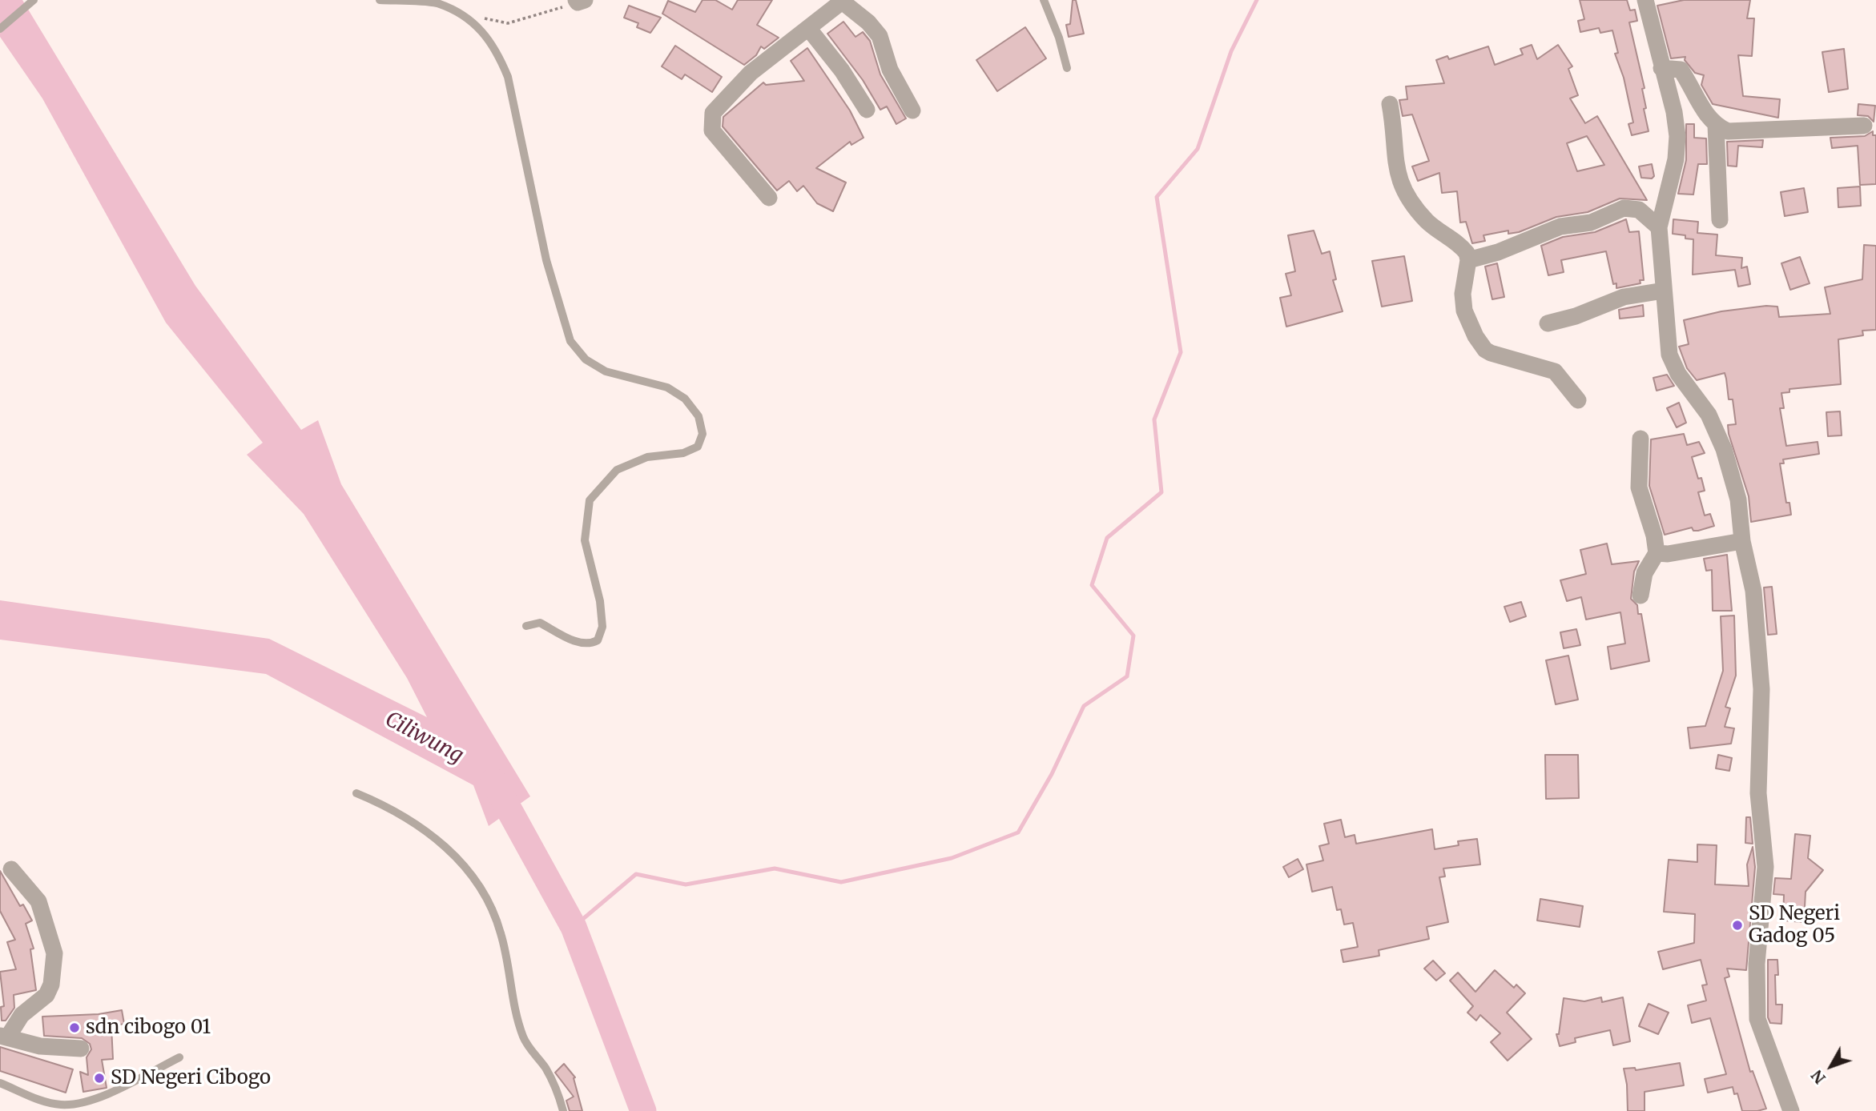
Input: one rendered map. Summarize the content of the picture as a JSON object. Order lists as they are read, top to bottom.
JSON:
{
  "water": ["Ciliwung"],
  "places": ["SD Negeri Gadog 05", "sdn cibogo 01", "SD Negeri Cibogo"],
  "north": "bottom left"
}
